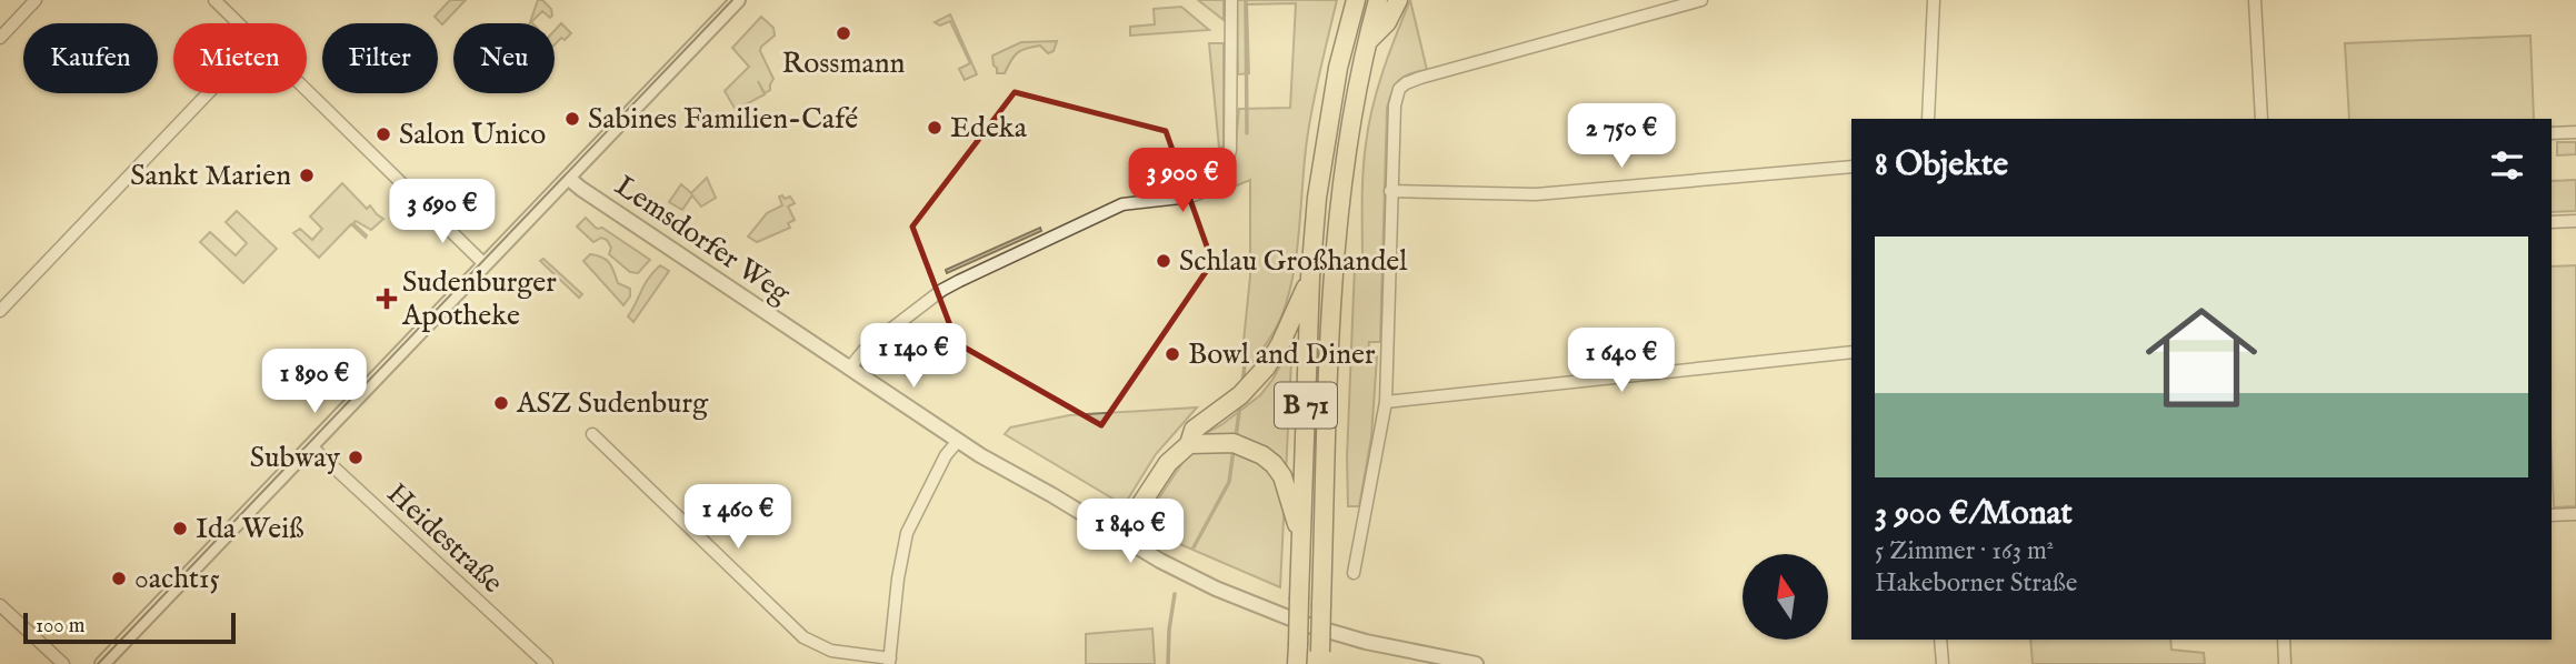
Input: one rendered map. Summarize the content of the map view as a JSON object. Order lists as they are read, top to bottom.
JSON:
{
  "streets": {
    "highway": ["B 71"],
    "street": ["Lemsdorfer Weg", "Heidestraße"]
  },
  "places": {
    "other": [
      "Rossmann",
      "Sabines Familien-Café",
      "Edeka",
      "Salon Unico",
      "Sankt Marien",
      "Schlau Großhandel",
      "Bowl and Diner",
      "ASZ Sudenburg",
      "Subway",
      "Ida Weiß",
      "0acht15"
    ],
    "health": ["Sudenburger Apotheke"]
  },
  "scale_bar": "100 m",
  "north": "top",
  "page": {
    "chip": [
      "Kaufen",
      "Mieten",
      "Filter",
      "Neu"
    ],
    "price": [
      "2 750 €",
      "3 900 €",
      "3 690 €",
      "1 140 €",
      "1 640 €",
      "1 890 €",
      "1 460 €",
      "1 840 €"
    ],
    "heading": "8 Objekte",
    "list": [
      {
        "name": "3 900 €/Monat",
        "note": "5 Zimmer · 163 m² · Hakeborner Straße"
      }
    ],
    "scale": "100 m"
  }
}
